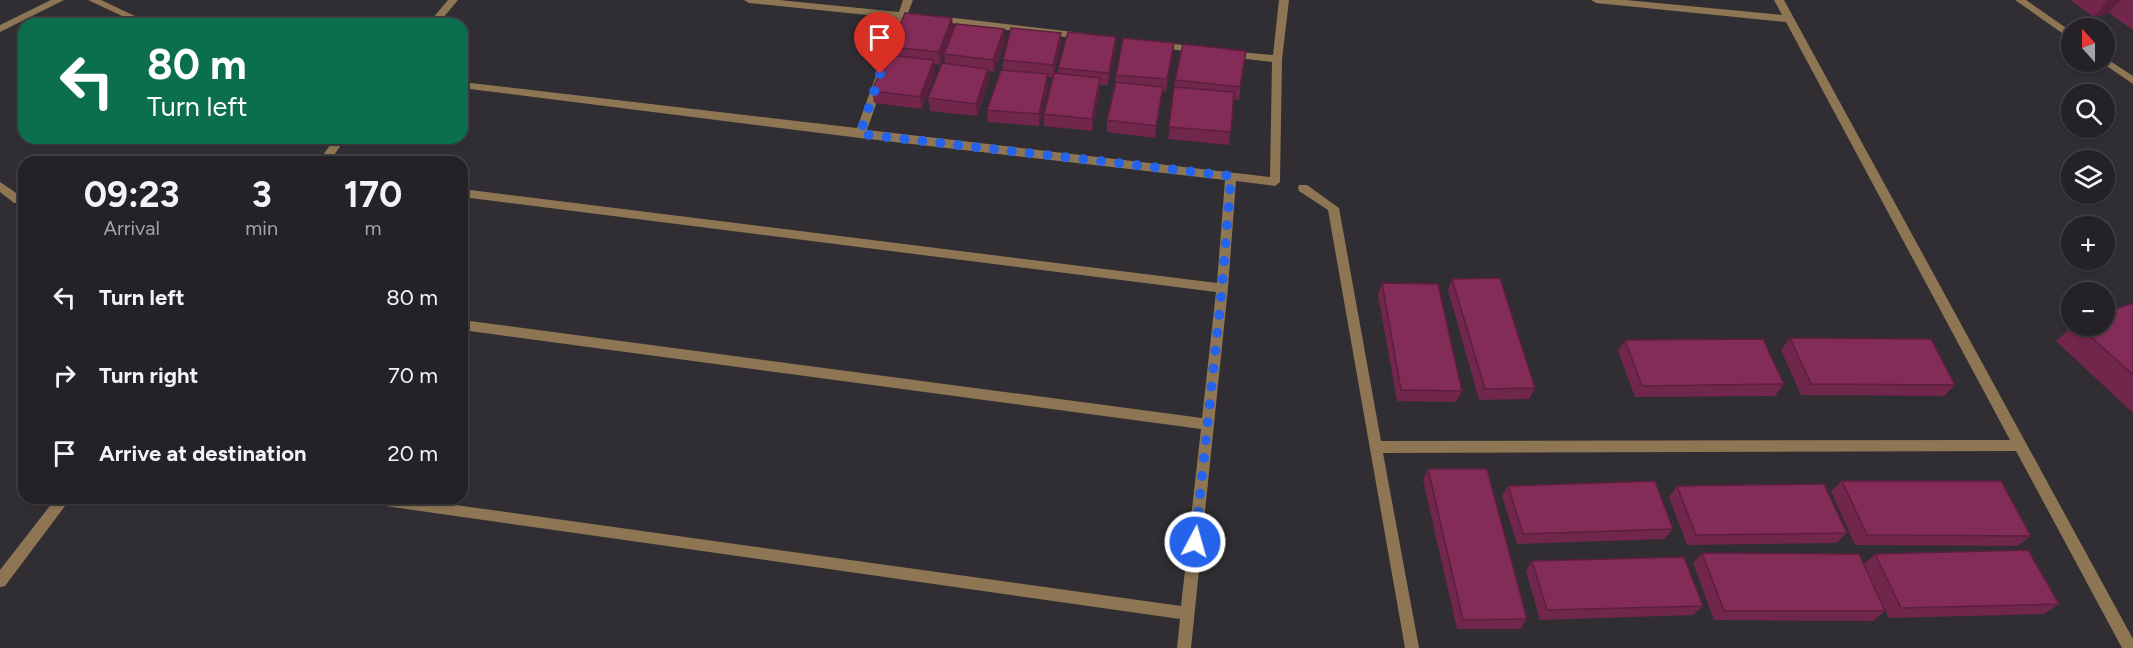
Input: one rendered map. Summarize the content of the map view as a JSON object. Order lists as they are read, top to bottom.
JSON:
{
  "north": "top",
  "page": {
    "map_buttons": ["+", "−"],
    "turn": ["80 m", "Turn left"],
    "eta": [
      "09:23",
      "Arrival",
      "3",
      "min",
      "170",
      "m"
    ],
    "list": [
      {
        "name": "Turn left",
        "value": "80 m"
      },
      {
        "name": "Turn right",
        "value": "70 m"
      },
      {
        "name": "Arrive at destination",
        "value": "20 m"
      }
    ]
  }
}
